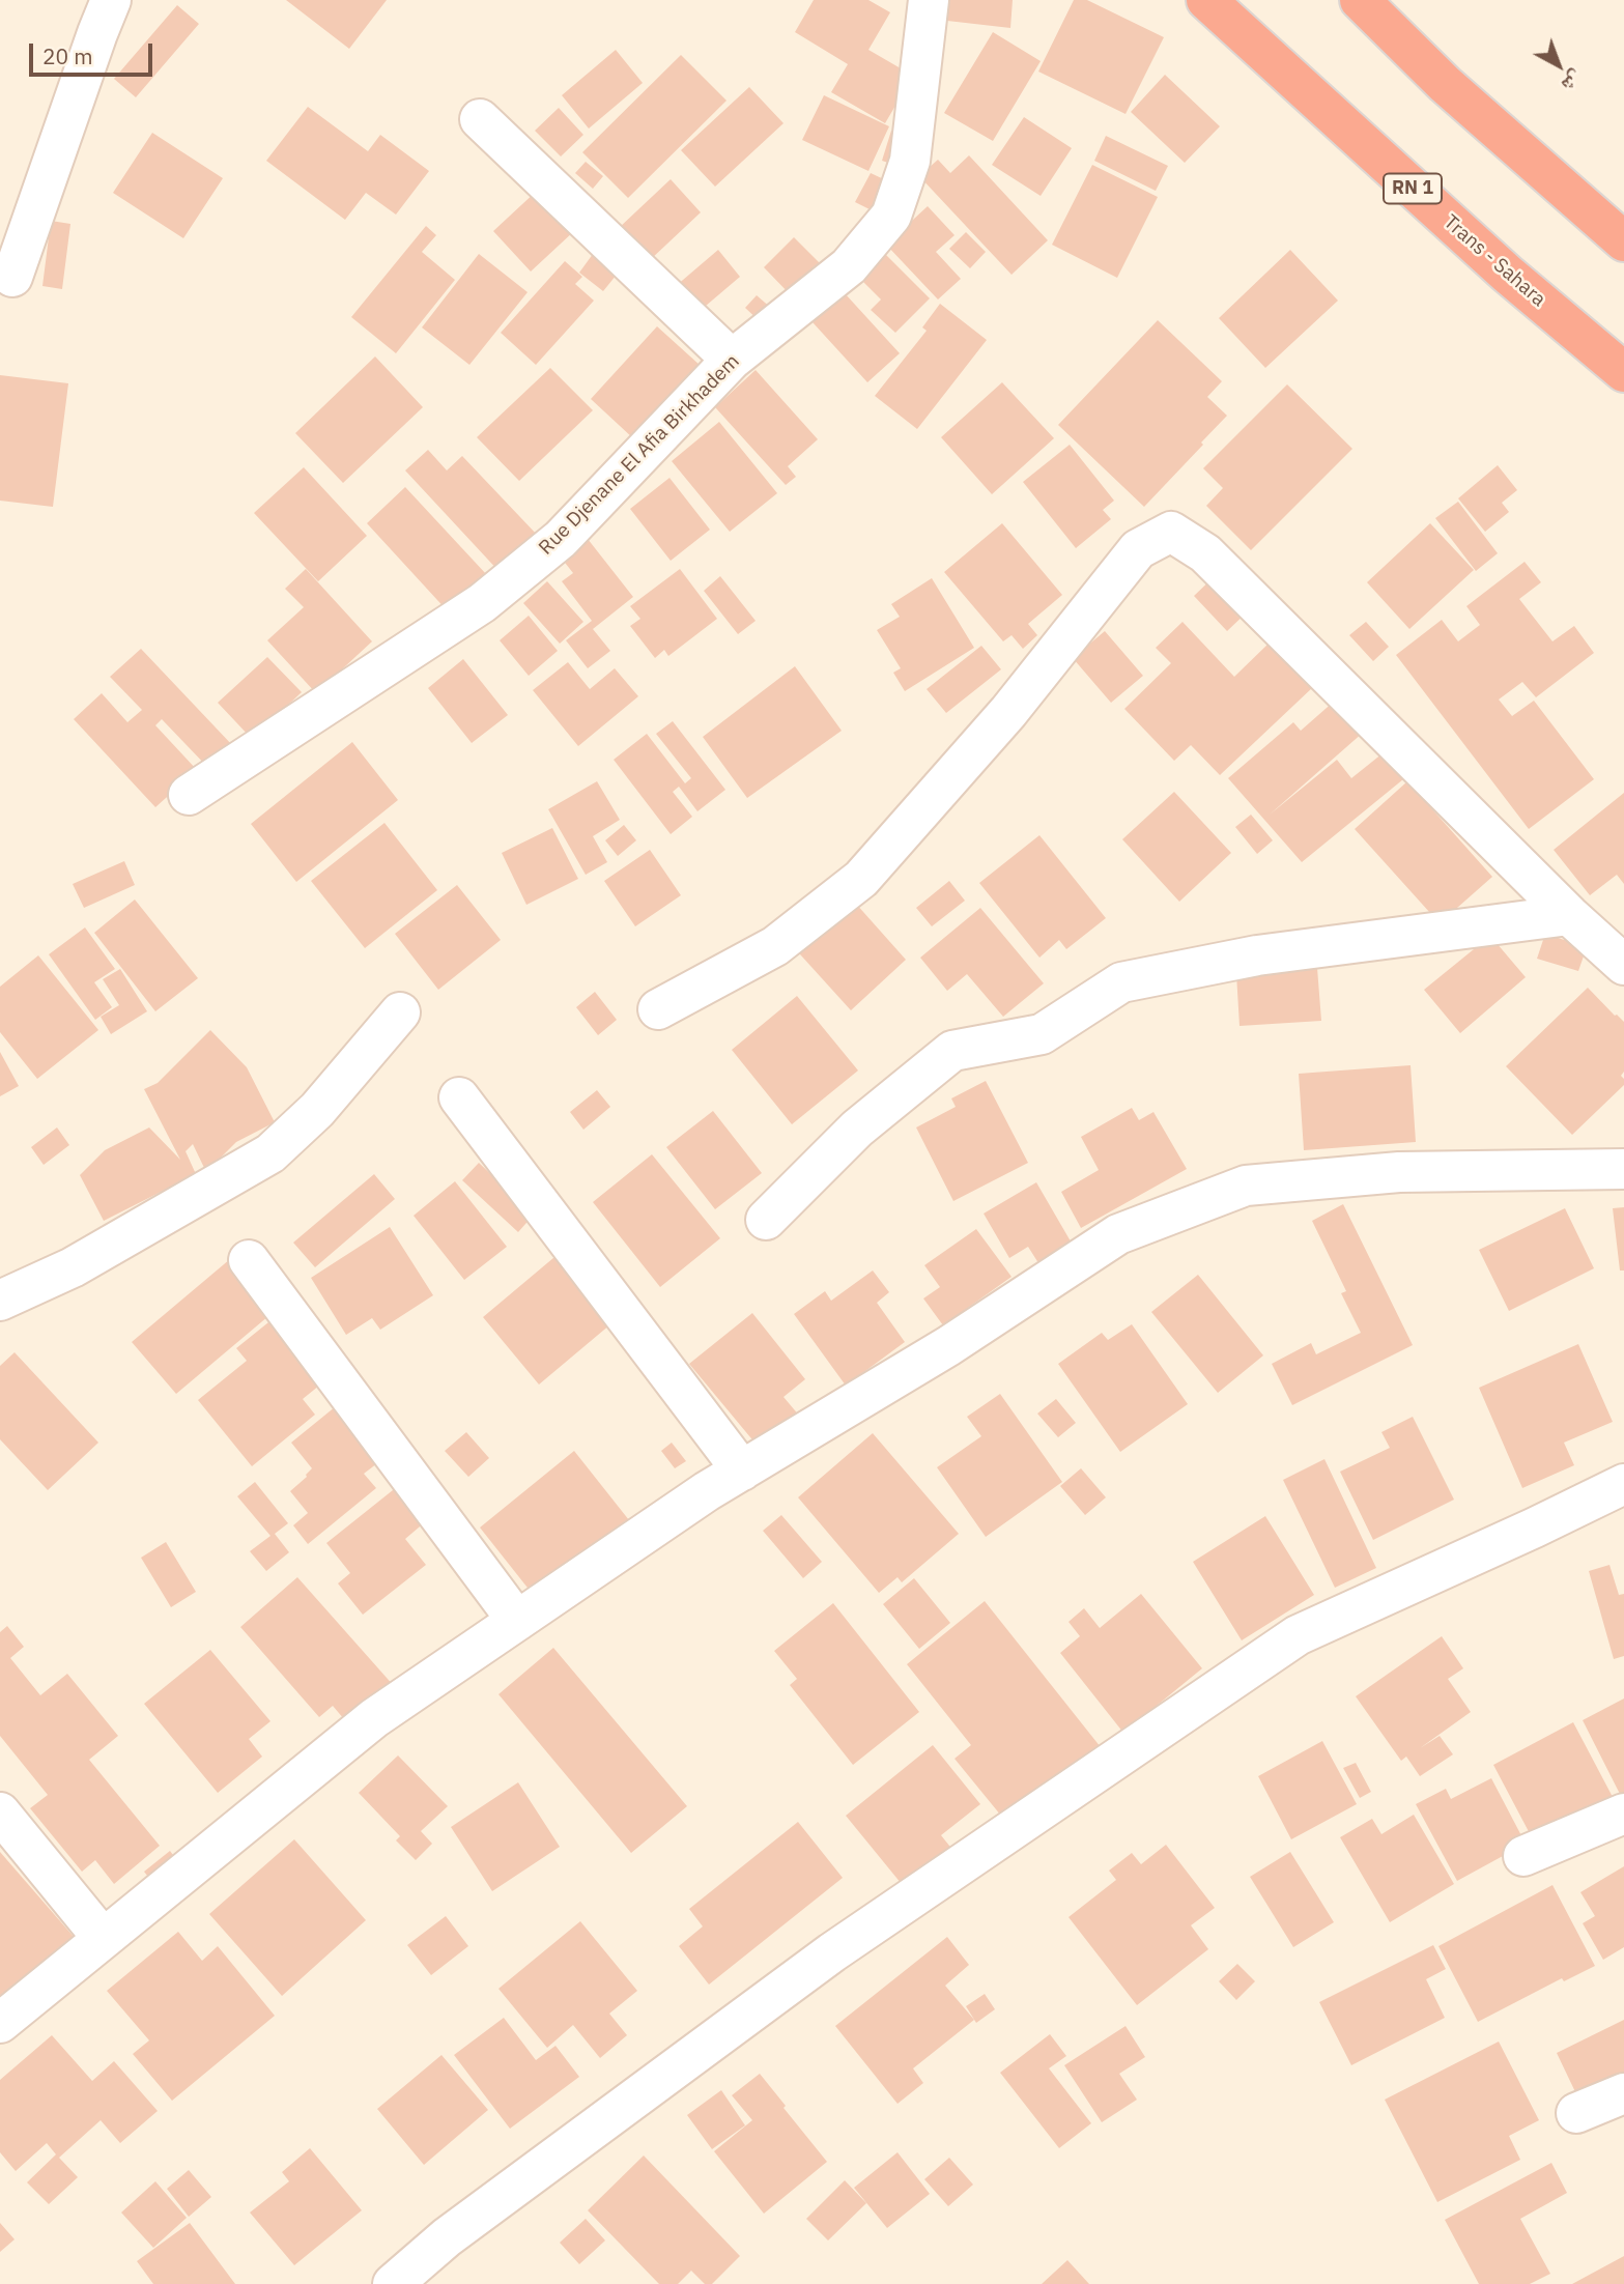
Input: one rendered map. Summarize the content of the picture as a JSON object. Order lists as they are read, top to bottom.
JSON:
{
  "streets": {
    "highway": ["RN 1", "Trans - Sahara"],
    "street": ["Rue Djenane El Afia Birkhadem"]
  },
  "scale_bar": "20 m",
  "north": "bottom right"
}
